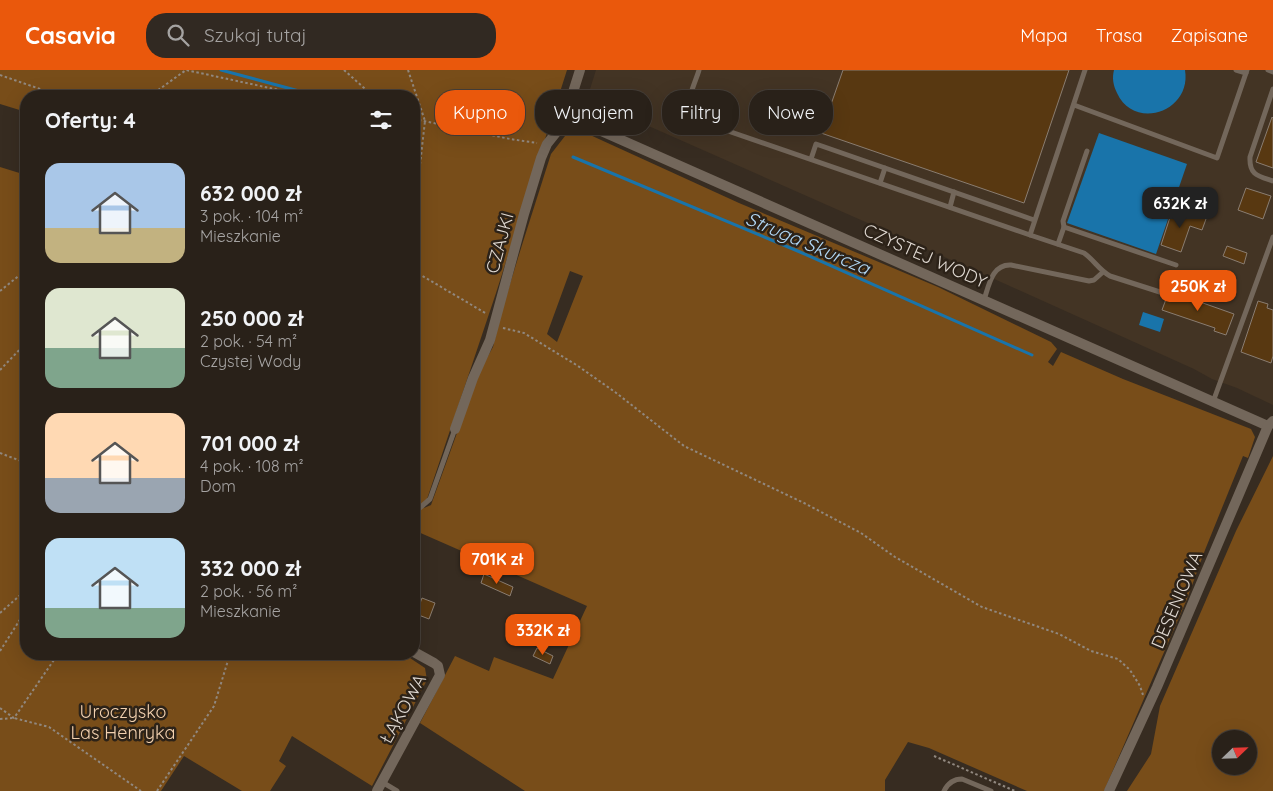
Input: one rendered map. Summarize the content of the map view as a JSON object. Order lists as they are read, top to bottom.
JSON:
{
  "streets": {
    "street": [
      "CZAJKI",
      "CZYSTEJ WODY",
      "DESENIOWA",
      "ŁĄKOWA"
    ]
  },
  "crossings": [
    ["CZYSTEJ WODY", "DESENIOWA"]
  ],
  "water": ["Struga Skurcza"],
  "parks": ["Uroczysko Las Henryka"],
  "north": "top right",
  "page": {
    "header": "Casavia",
    "search": "Szukaj tutaj",
    "nav": ["Mapa", "Trasa", "Zapisane"],
    "chip": [
      "Kupno",
      "Wynajem",
      "Filtry",
      "Nowe"
    ],
    "heading": "Oferty: 4",
    "list": [
      {
        "name": "632 000 zł",
        "note": "3 pok. · 104 m² · Mieszkanie"
      },
      {
        "name": "250 000 zł",
        "note": "2 pok. · 54 m² · Czystej Wody"
      },
      {
        "name": "701 000 zł",
        "note": "4 pok. · 108 m² · Dom"
      },
      {
        "name": "332 000 zł",
        "note": "2 pok. · 56 m² · Mieszkanie"
      }
    ],
    "price": [
      "632K zł",
      "250K zł",
      "701K zł",
      "332K zł"
    ]
  }
}
